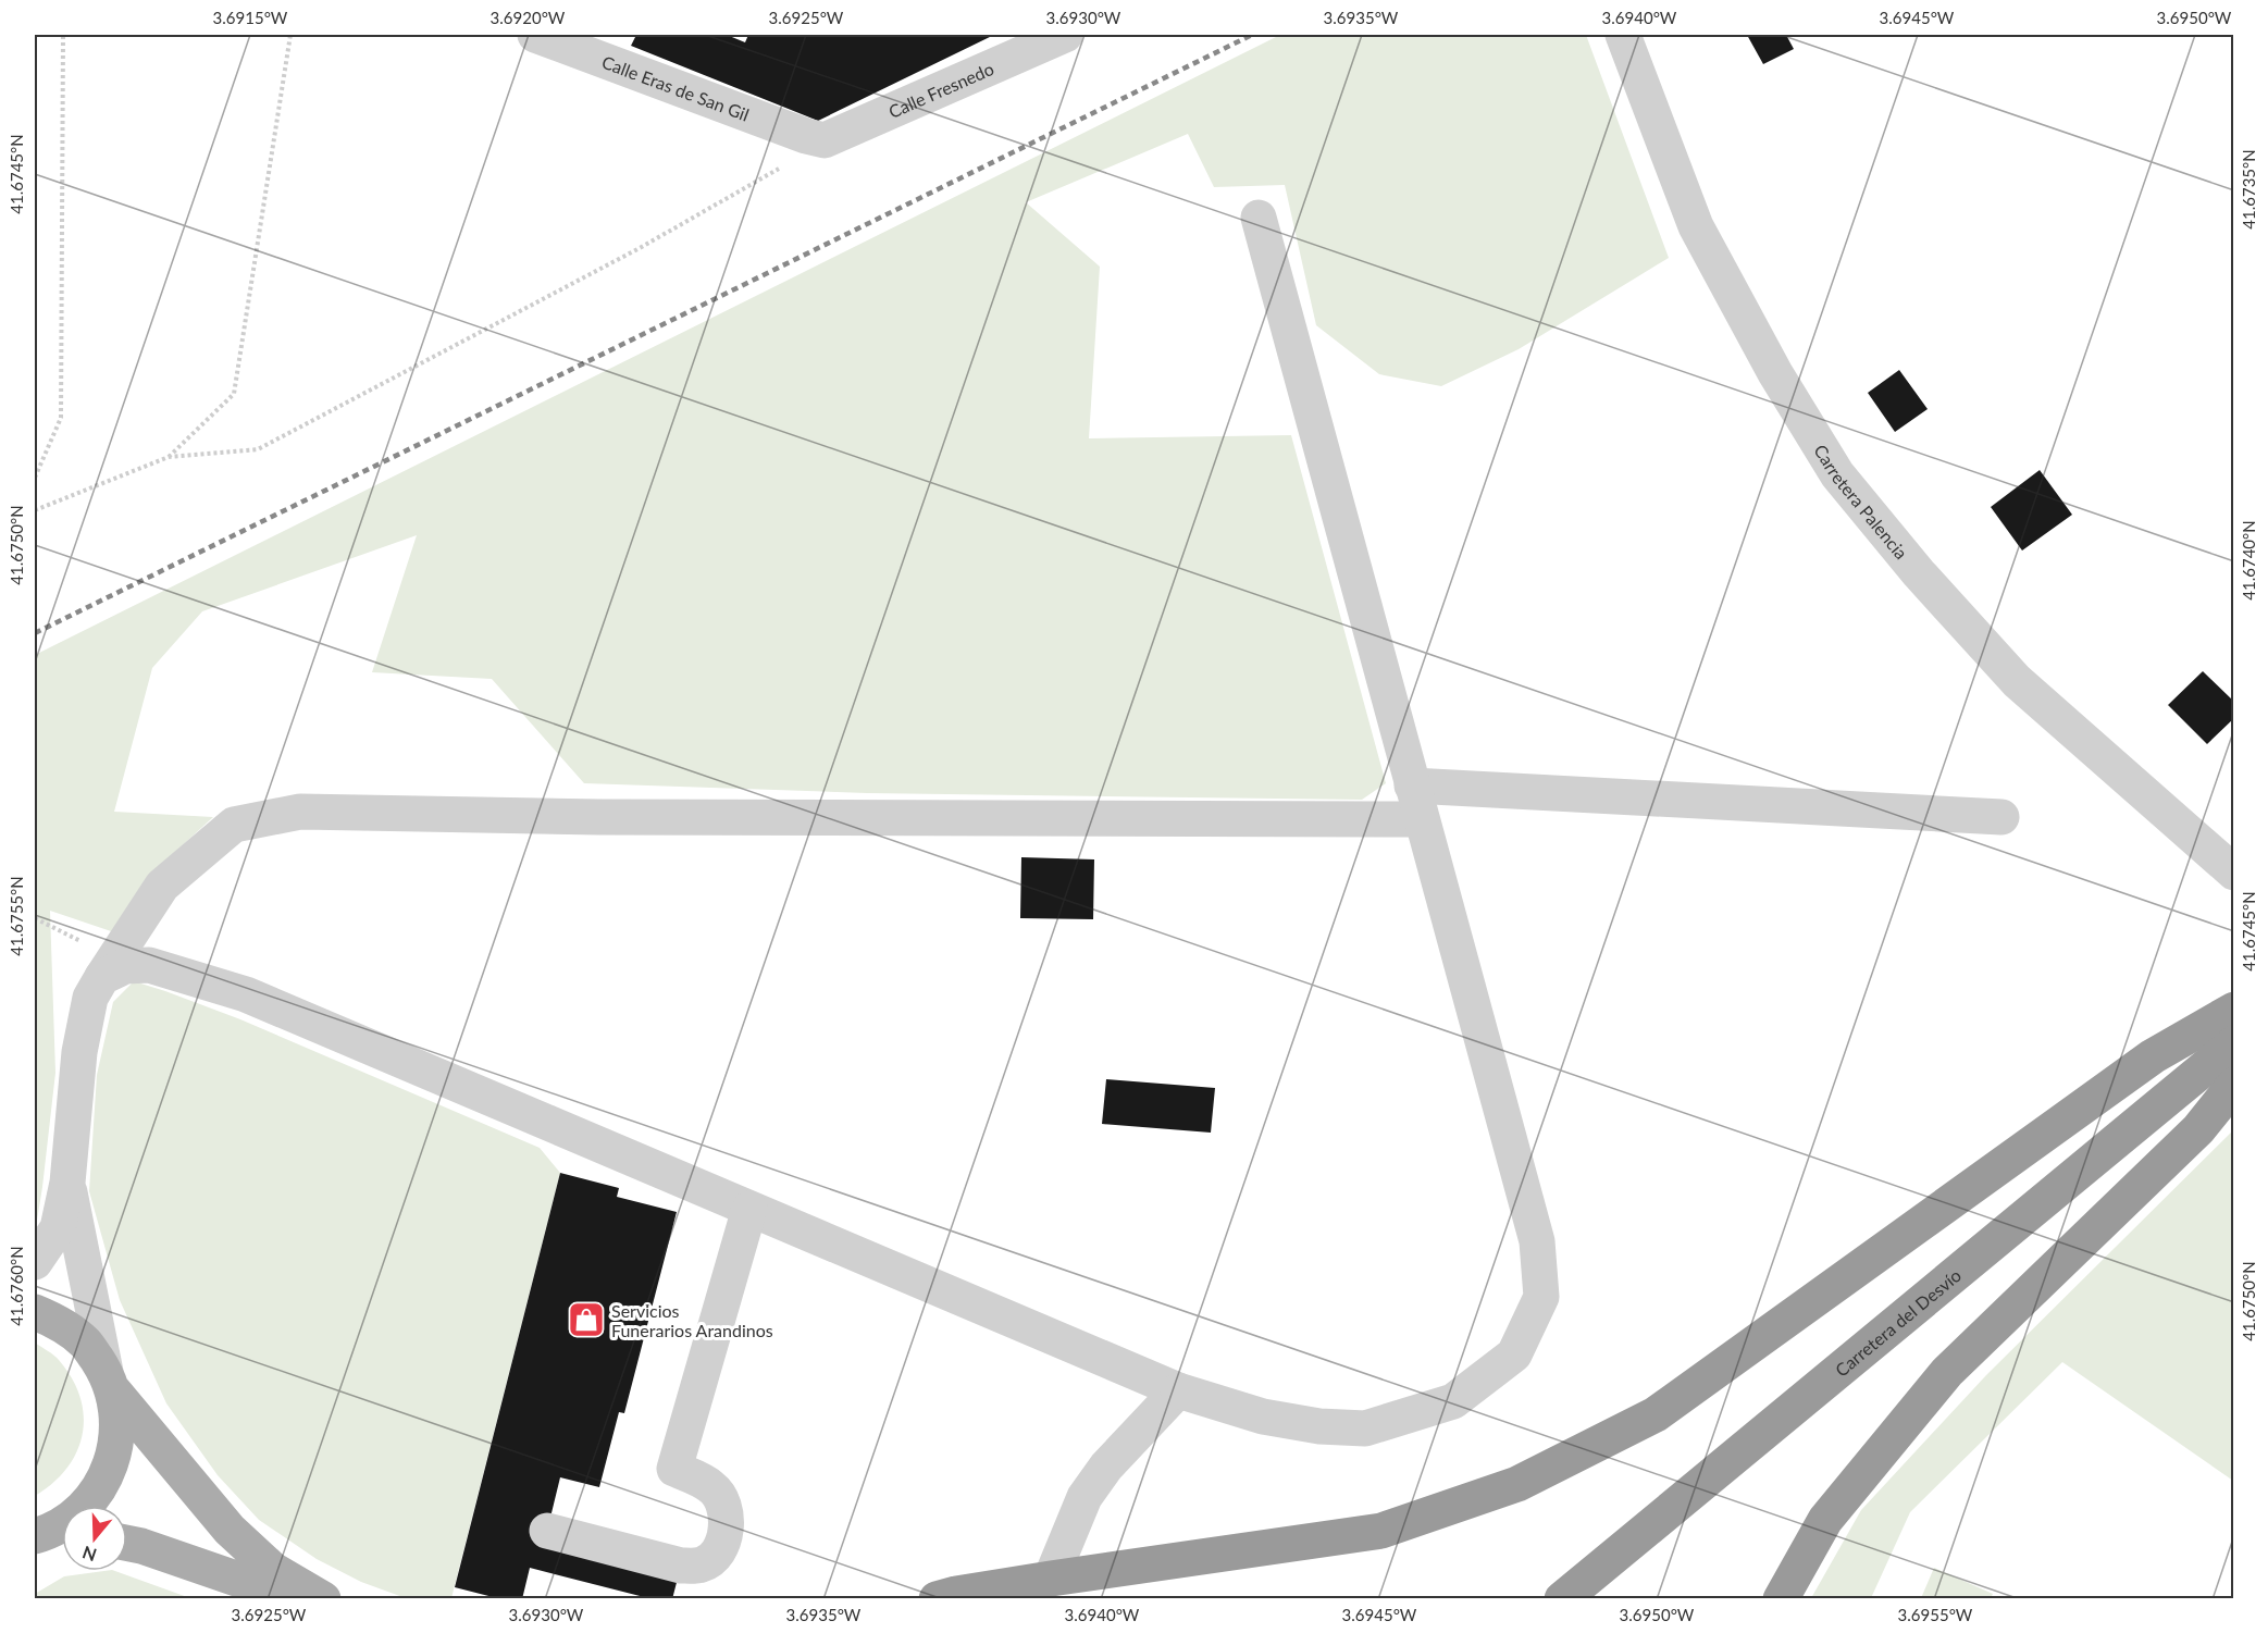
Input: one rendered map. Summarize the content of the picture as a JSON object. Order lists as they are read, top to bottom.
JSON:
{
  "streets": {
    "highway": ["Carretera del Desvío"],
    "street": ["Calle Eras de San Gil", "Calle Fresnedo", "Carretera Palencia"]
  },
  "crossings": [
    ["Calle Eras de San Gil", "Calle Fresnedo"]
  ],
  "places": {
    "shop": ["Servicios Funerarios Arandinos"]
  },
  "north": "bottom",
  "coordinates": [
    "3.6915°W",
    "3.6920°W",
    "3.6925°W",
    "3.6930°W",
    "3.6935°W",
    "3.6940°W",
    "3.6945°W",
    "3.6950°W",
    "41.6745°N",
    "41.6735°N",
    "41.6750°N",
    "41.6740°N",
    "41.6755°N",
    "41.6760°N",
    "3.6955°W"
  ]
}
